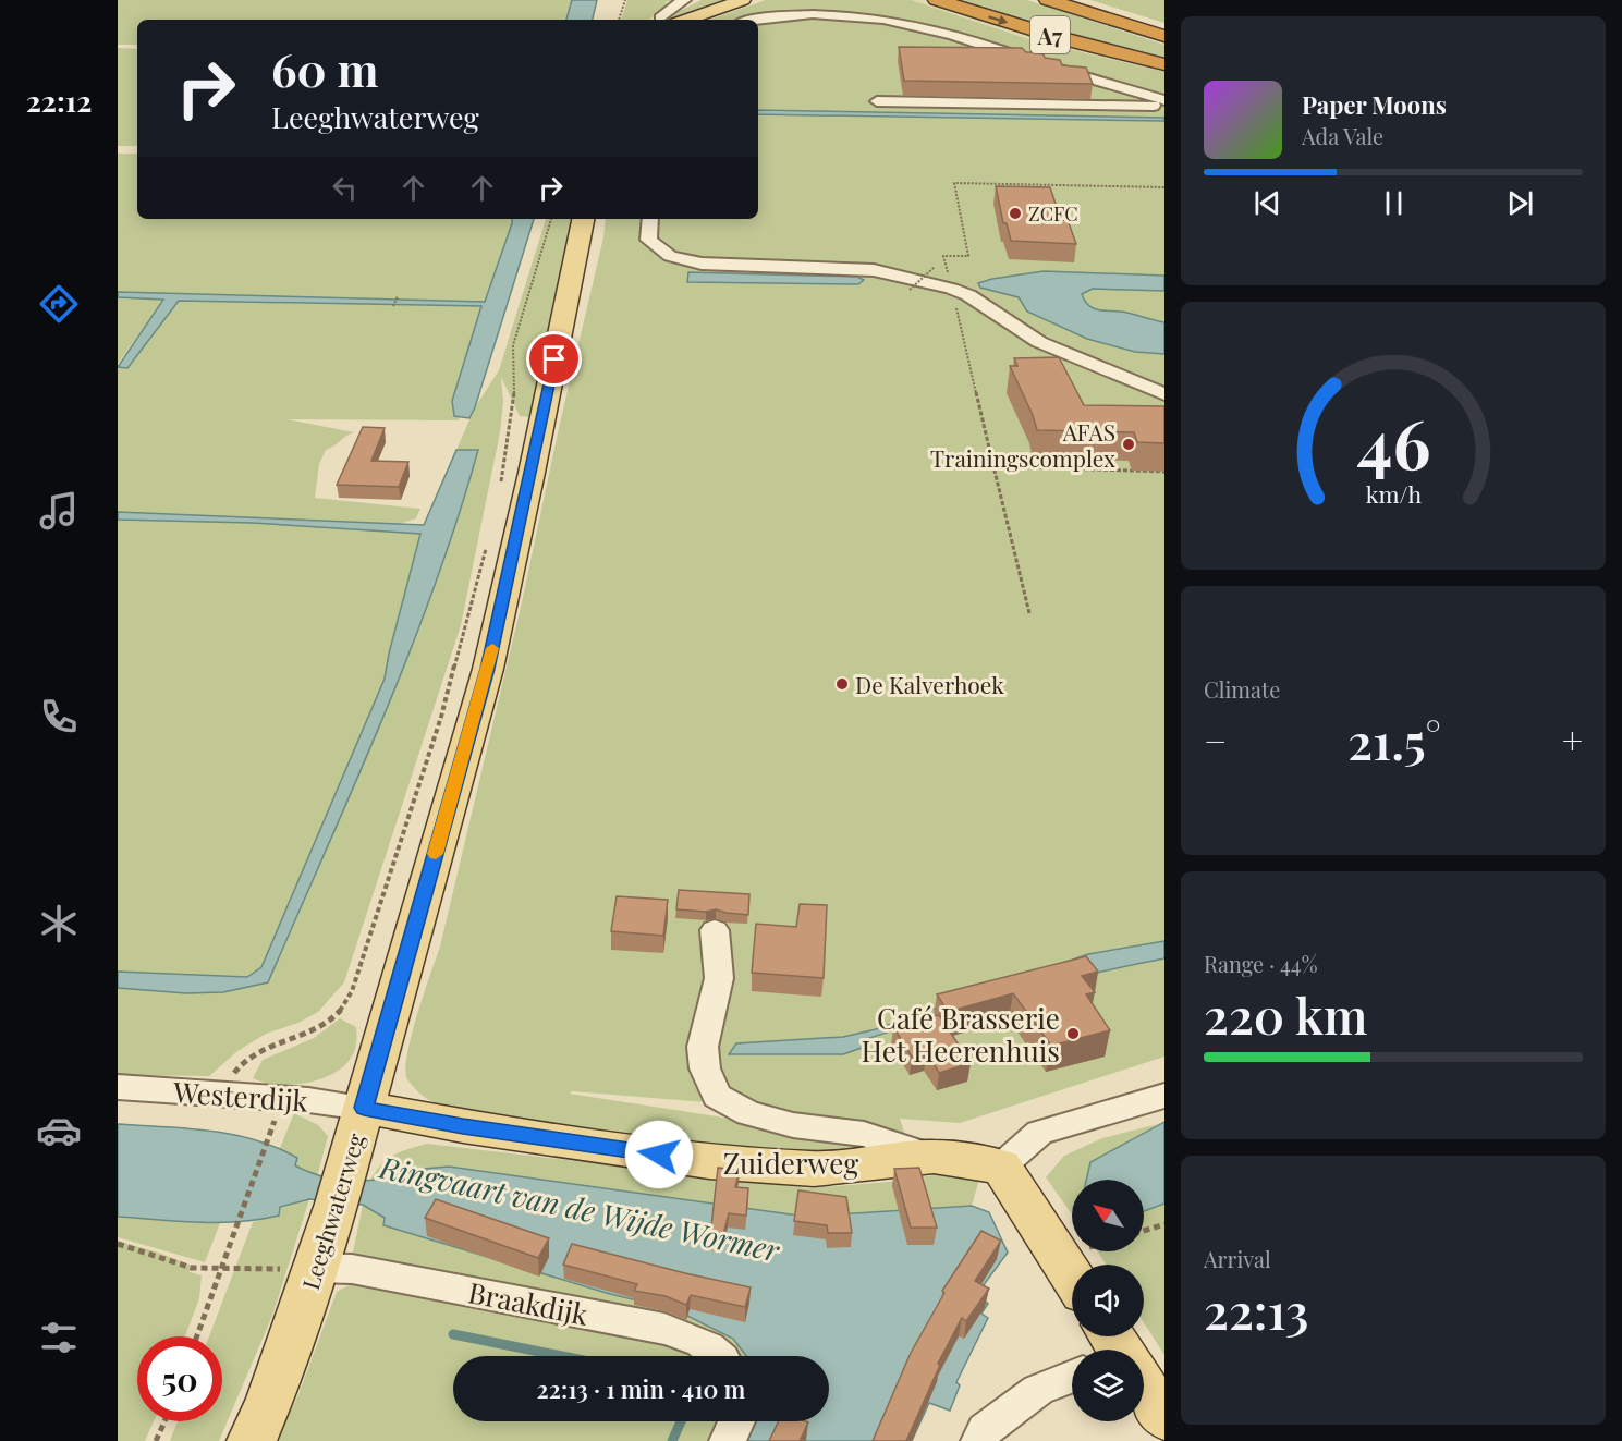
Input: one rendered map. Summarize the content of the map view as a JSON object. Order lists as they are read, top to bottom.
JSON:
{
  "streets": {
    "highway": ["A7"],
    "main road": ["Zuiderweg", "Leeghwaterweg"],
    "street": ["Westerdijk", "Braakdijk"]
  },
  "crossings": [
    ["Westerdijk", "Zuiderweg"],
    ["Westerdijk", "Leeghwaterweg"],
    ["Zuiderweg", "Leeghwaterweg"],
    ["Leeghwaterweg", "Braakdijk"]
  ],
  "water": ["Ringvaart van de Wijde Wormer"],
  "places": [
    "ZCFC",
    "AFAS Trainingscomplex",
    "De Kalverhoek",
    "Café Brasserie Het Heerenhuis"
  ],
  "north": "top left",
  "page": {
    "tabs": "22:12",
    "turn": ["60 m", "Leeghwaterweg"],
    "song": ["Paper Moons", "Ada Vale"],
    "tile": [
      "Climate",
      ["Range · 44%", "220 km"],
      ["Arrival", "22:13"]
    ],
    "heat": ["−", "21.5°", "+"],
    "limit": "50",
    "trip": "22:13 · 1 min · 410 m",
    "gauge": ["46", "km/h"]
  }
}
